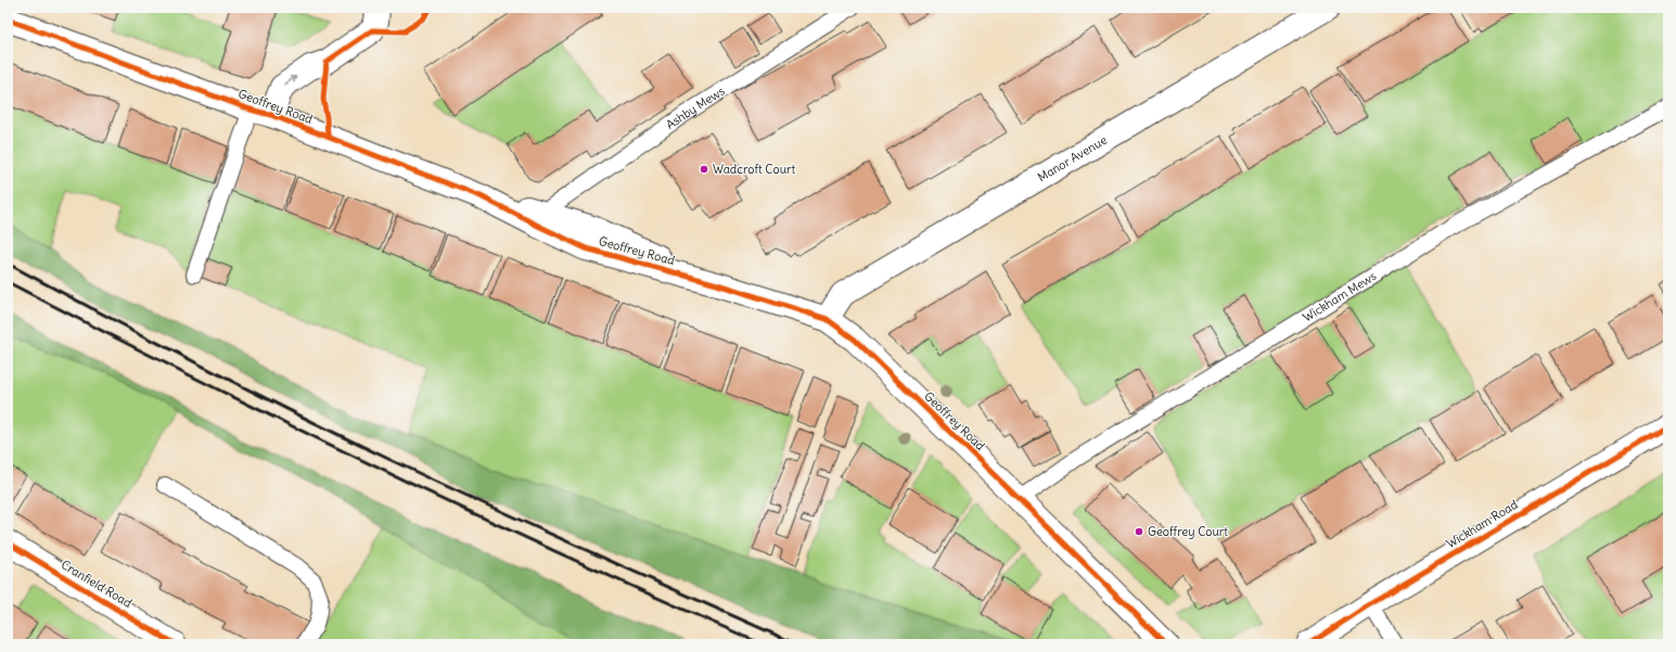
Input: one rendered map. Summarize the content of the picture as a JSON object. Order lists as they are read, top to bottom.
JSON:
{
  "streets": {
    "street": [
      "Geoffrey Road",
      "Manor Avenue",
      "Wickham Road",
      "Cranfield Road"
    ],
    "lane": ["Ashby Mews", "Wickham Mews"]
  },
  "crossings": [
    ["Geoffrey Road", "Ashby Mews"],
    ["Geoffrey Road", "Manor Avenue"],
    ["Geoffrey Road", "Wickham Mews"]
  ],
  "places": ["Wadcroft Court", "Geoffrey Court"]
}
